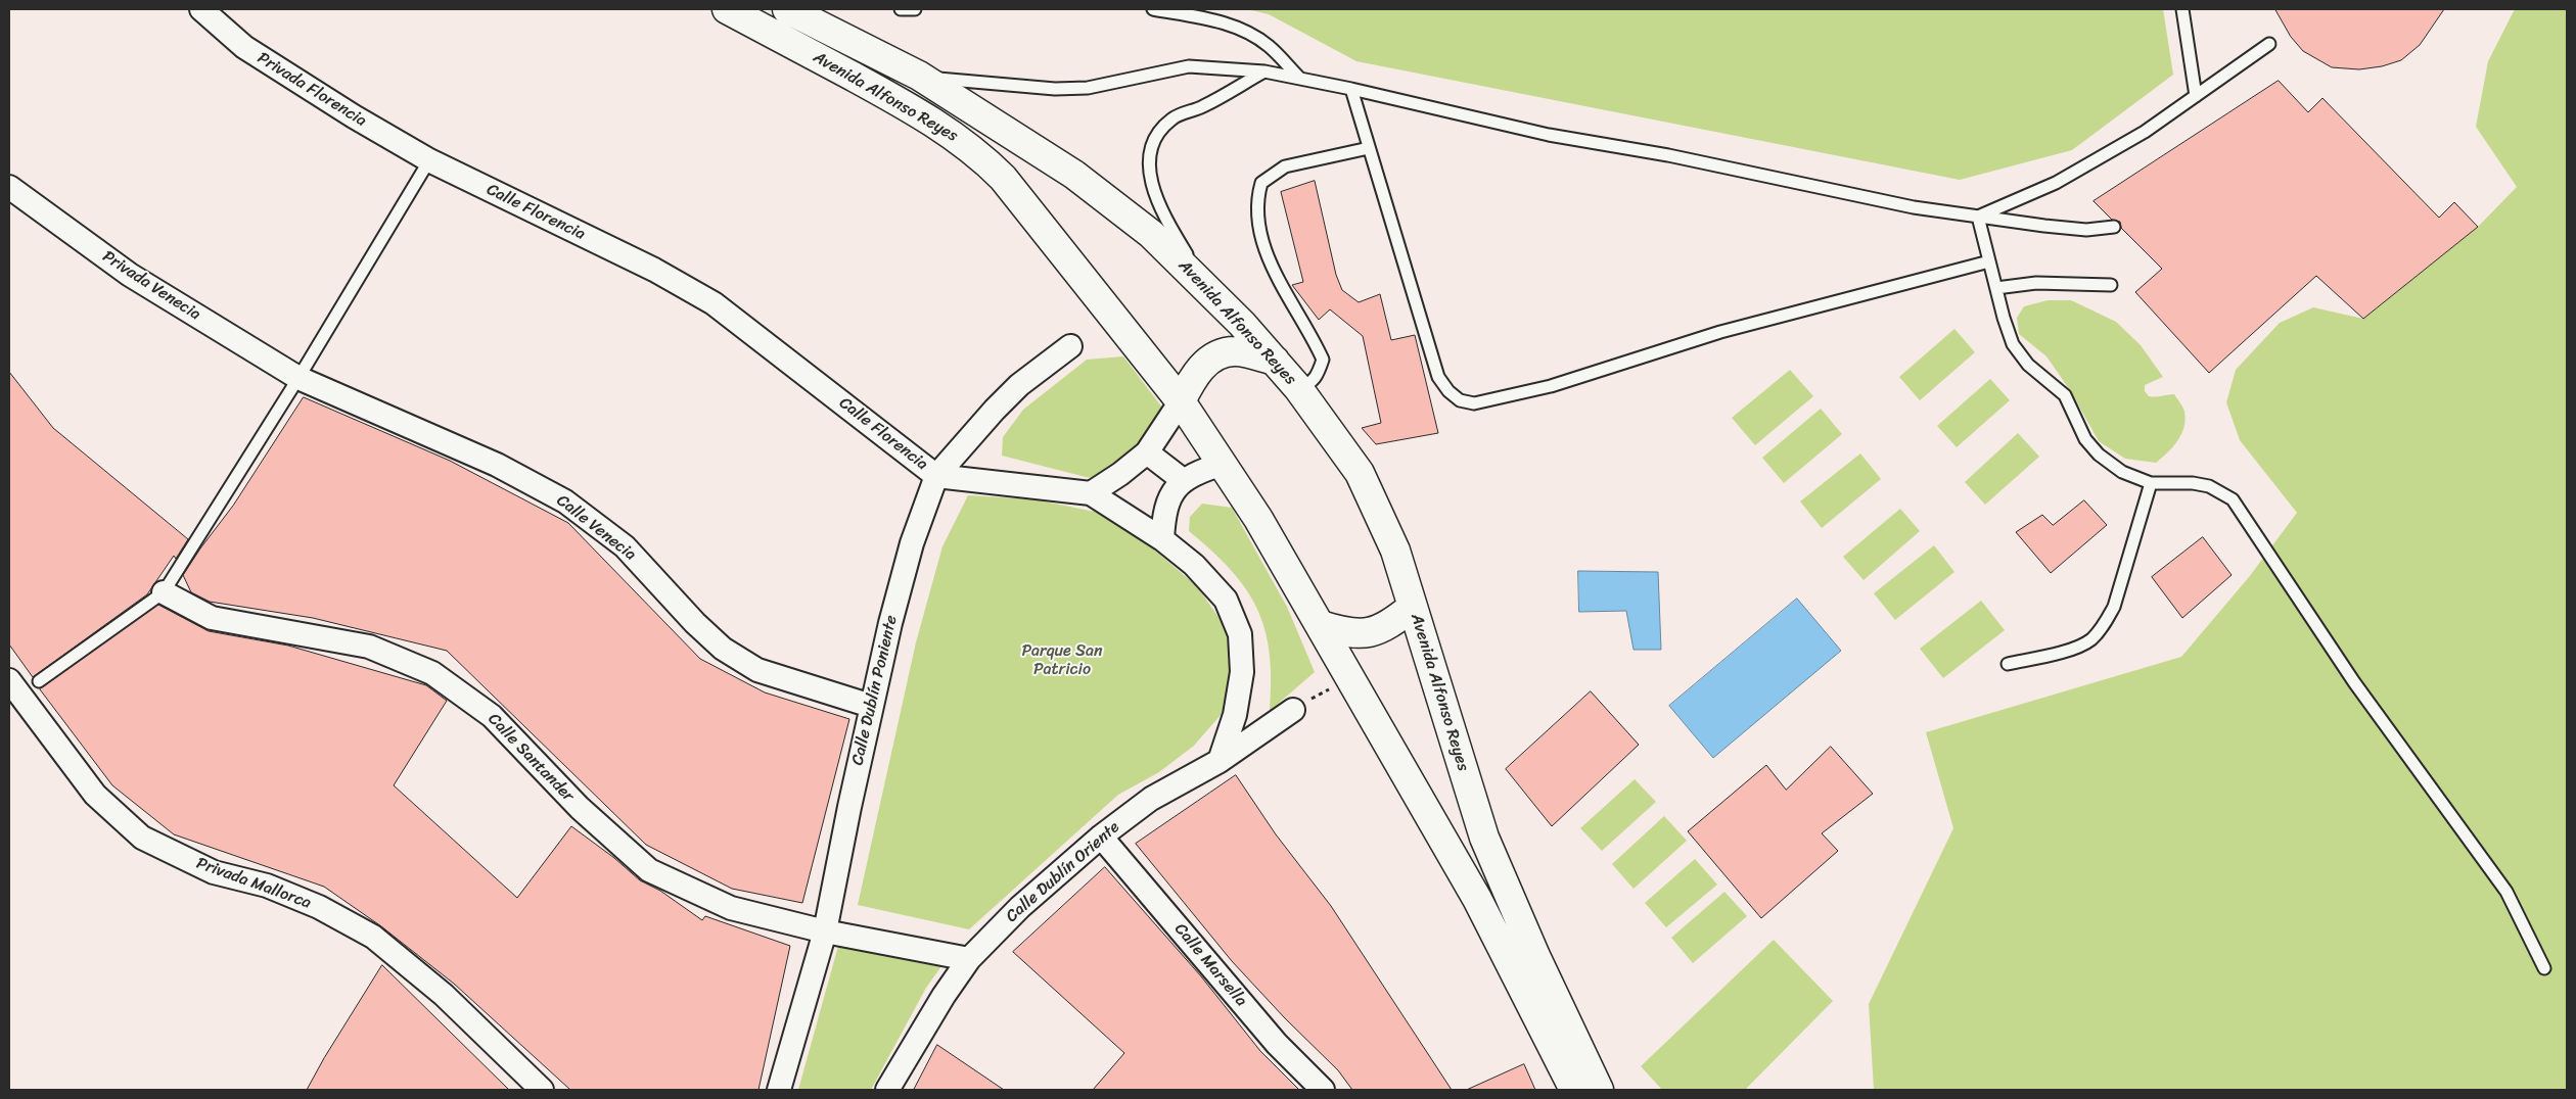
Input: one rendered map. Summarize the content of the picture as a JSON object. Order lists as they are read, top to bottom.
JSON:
{
  "streets": {
    "main road": ["Avenida Alfonso Reyes"],
    "street": [
      "Privada Florencia",
      "Calle Florencia",
      "Privada Venecia",
      "Calle Venecia",
      "Calle Dublín Poniente",
      "Calle Santander",
      "Calle Dublín Oriente",
      "Privada Mallorca",
      "Calle Marsella"
    ]
  },
  "crossings": [
    ["Privada Florencia", "Calle Florencia"],
    ["Calle Florencia", "Calle Dublín Poniente"],
    ["Calle Florencia", "Calle Dublín Oriente"],
    ["Privada Venecia", "Calle Venecia"],
    ["Calle Venecia", "Calle Dublín Poniente"],
    ["Calle Dublín Poniente", "Calle Santander"],
    ["Calle Santander", "Calle Dublín Oriente"],
    ["Calle Dublín Oriente", "Calle Marsella"]
  ],
  "parks": ["Parque San Patricio"]
}
